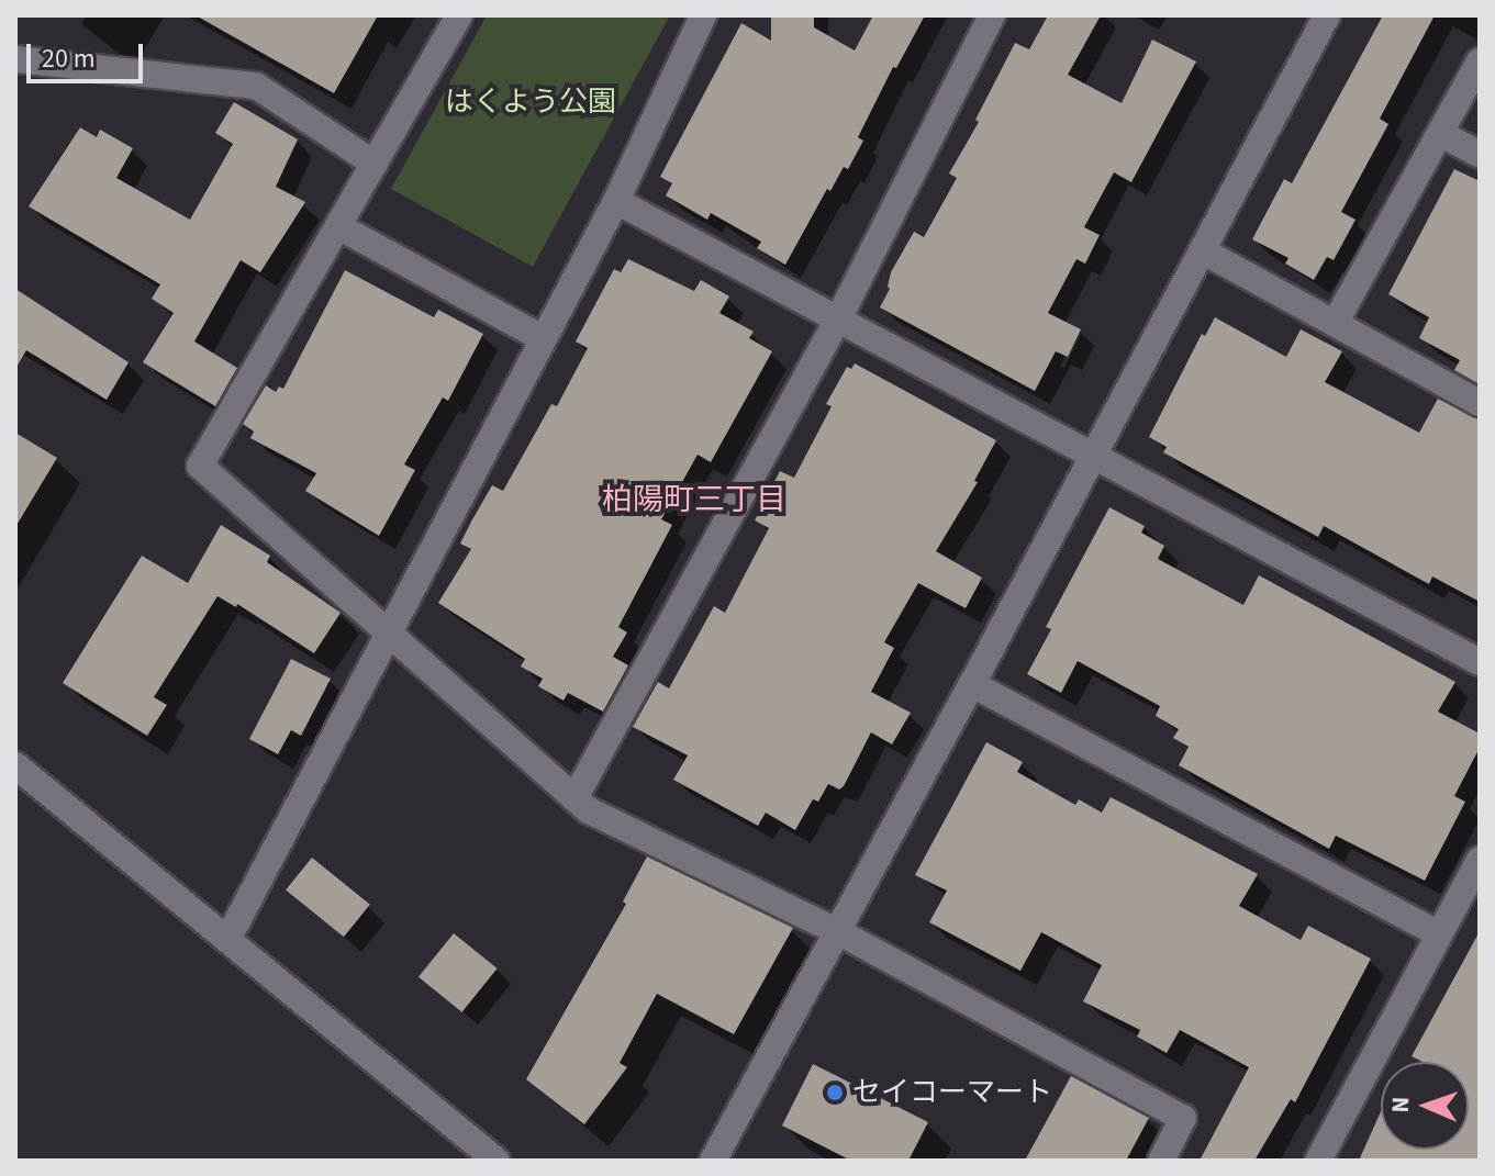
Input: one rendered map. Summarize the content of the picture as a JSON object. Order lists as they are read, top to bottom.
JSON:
{
  "districts": ["柏陽町三丁目"],
  "parks": ["はくよう公園"],
  "places": ["セイコーマート"],
  "scale_bar": "20 m",
  "north": "left"
}
